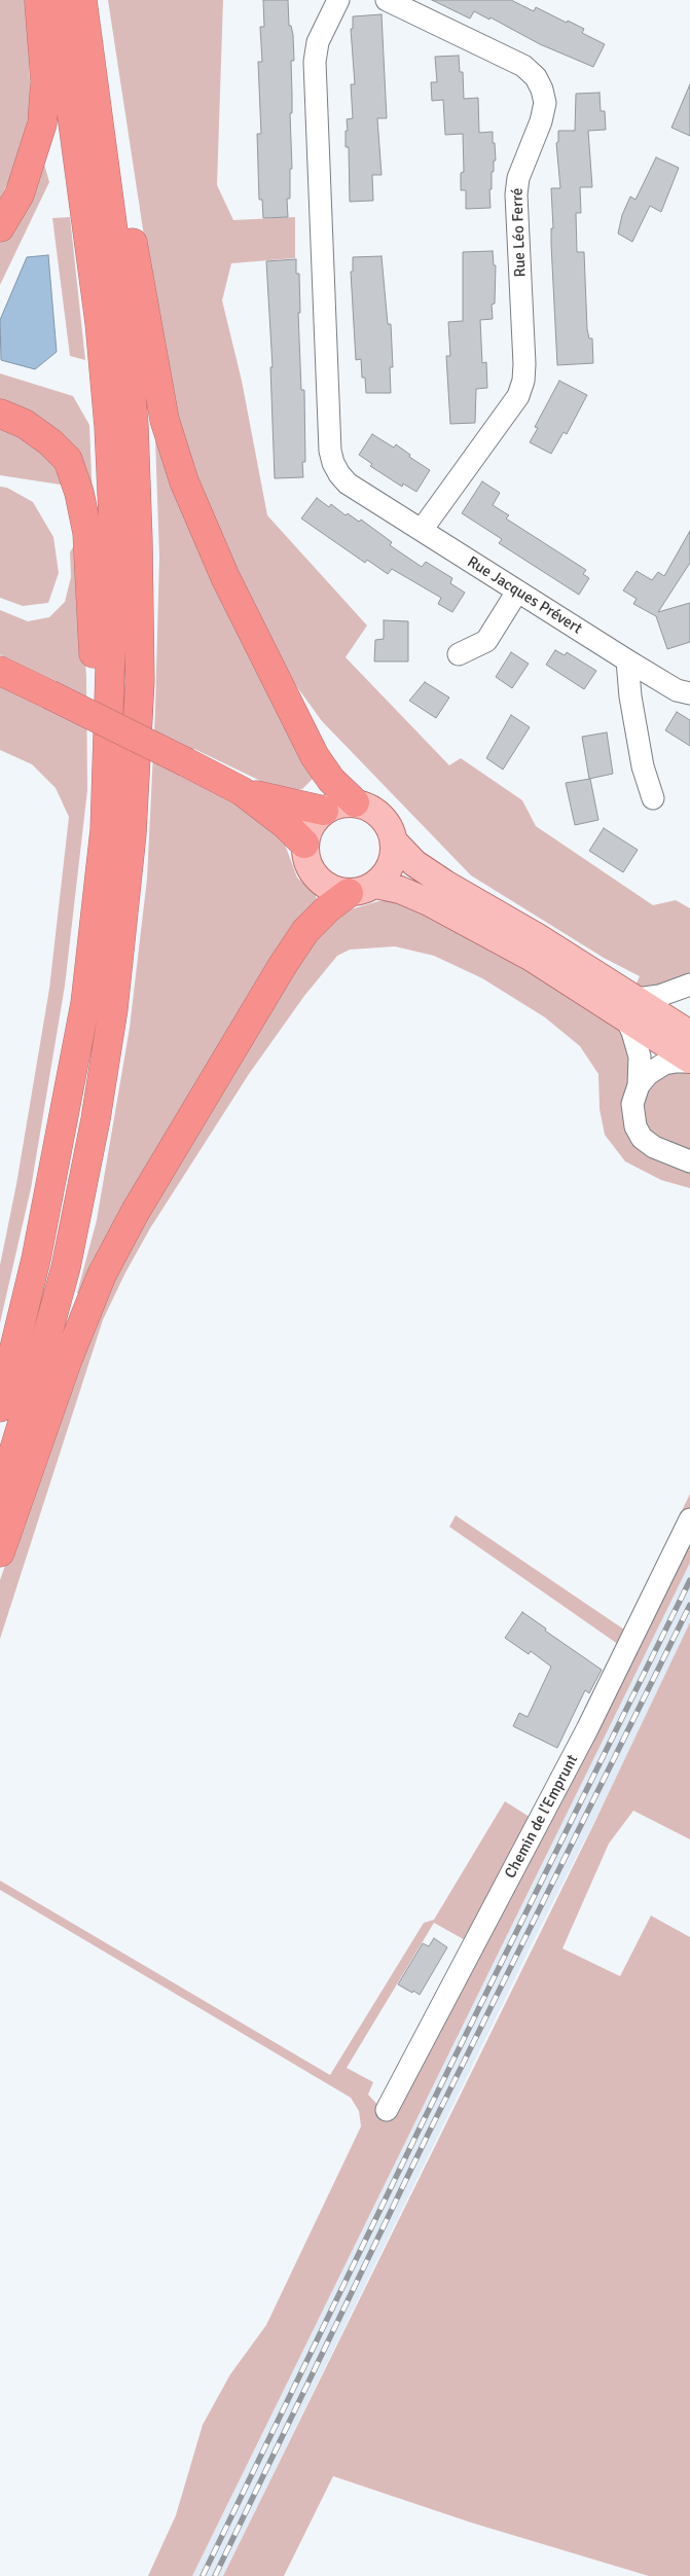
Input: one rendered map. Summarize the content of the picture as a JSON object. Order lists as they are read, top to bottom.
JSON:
{
  "streets": {
    "street": ["Rue Léo Ferré", "Rue Jacques Prévert", "Chemin de l'Emprunt"]
  },
  "crossings": [
    ["Rue Léo Ferré", "Rue Jacques Prévert"]
  ]
}
